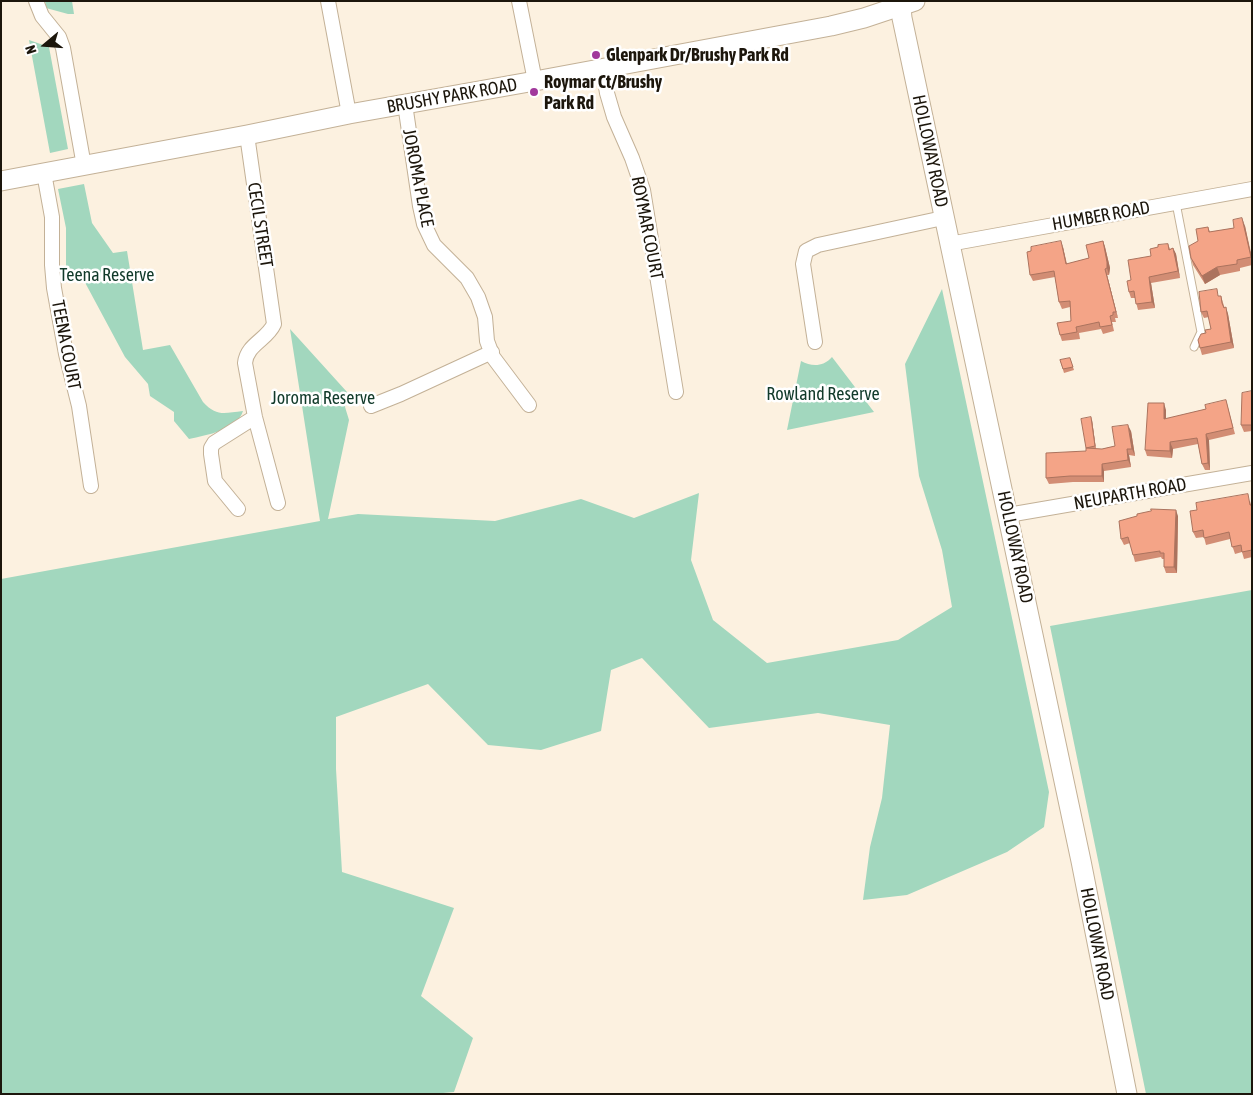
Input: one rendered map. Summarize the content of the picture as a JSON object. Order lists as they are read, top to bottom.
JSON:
{
  "streets": {
    "main road": ["BRUSHY PARK ROAD", "HOLLOWAY ROAD"],
    "street": [
      "JOROMA PLACE",
      "HUMBER ROAD",
      "CECIL STREET",
      "ROYMAR COURT",
      "TEENA COURT",
      "NEUPARTH ROAD"
    ]
  },
  "crossings": [
    ["BRUSHY PARK ROAD", "HOLLOWAY ROAD"],
    ["BRUSHY PARK ROAD", "JOROMA PLACE"],
    ["BRUSHY PARK ROAD", "CECIL STREET"],
    ["BRUSHY PARK ROAD", "ROYMAR COURT"],
    ["BRUSHY PARK ROAD", "TEENA COURT"],
    ["HOLLOWAY ROAD", "HUMBER ROAD"],
    ["HOLLOWAY ROAD", "NEUPARTH ROAD"]
  ],
  "parks": ["Teena Reserve", "Rowland Reserve", "Joroma Reserve"],
  "places": ["Glenpark Dr/Brushy Park Rd", "Roymar Ct/Brushy Park Rd"],
  "north": "left"
}
